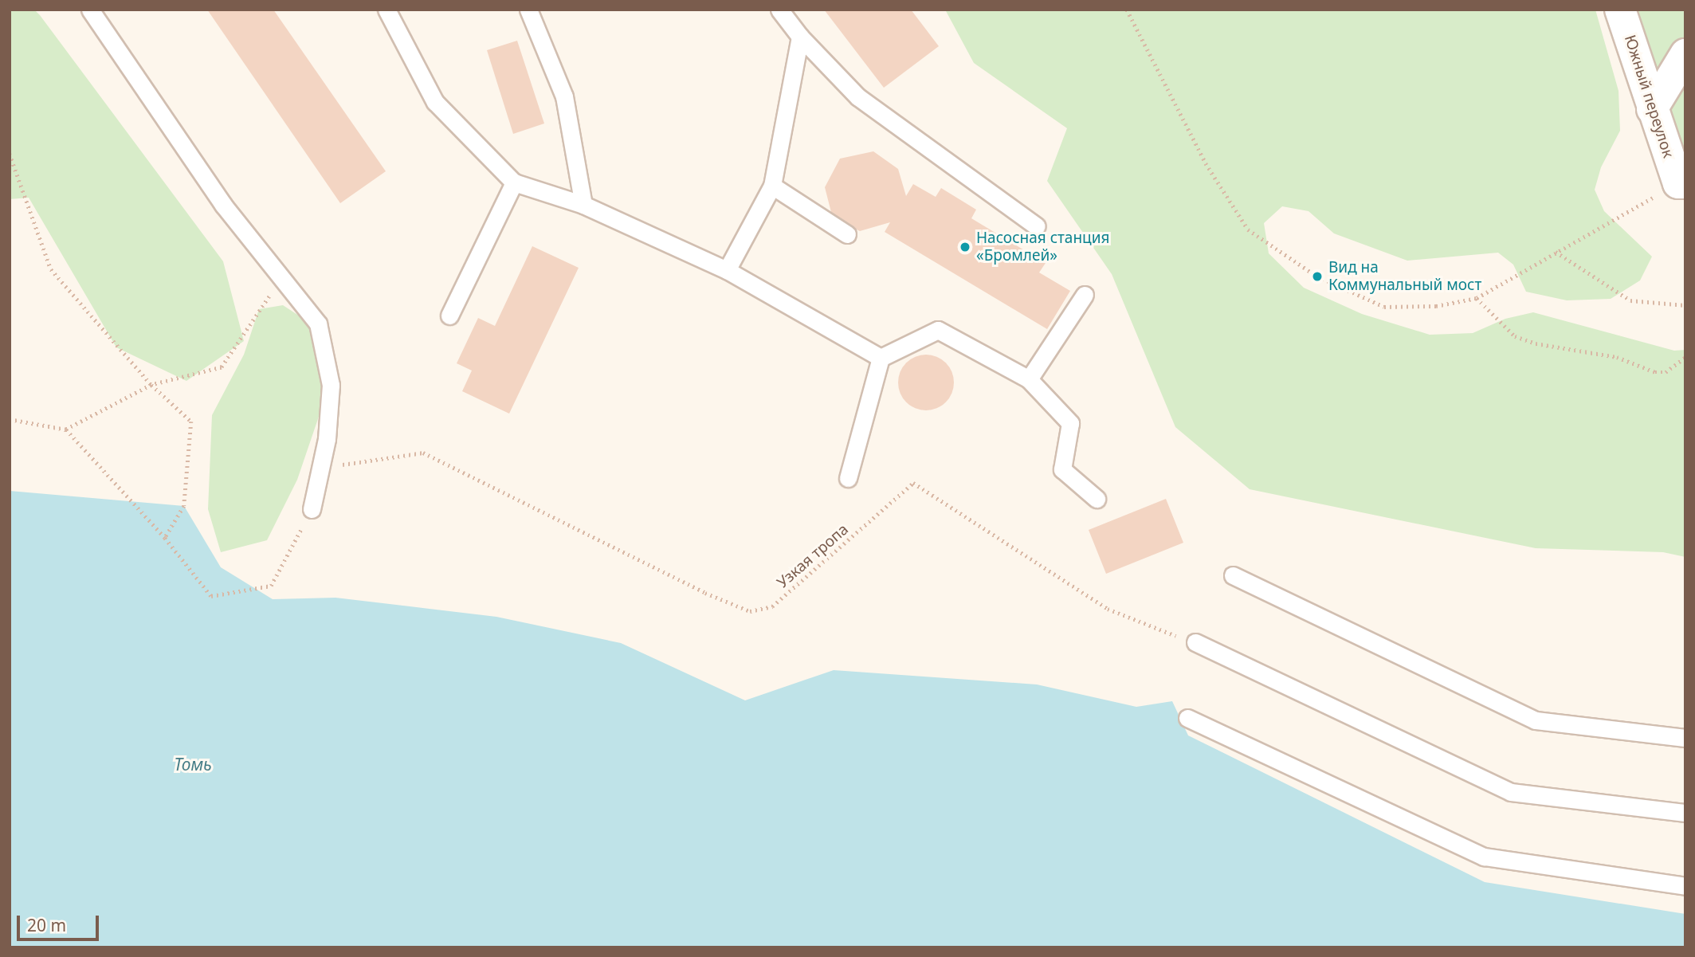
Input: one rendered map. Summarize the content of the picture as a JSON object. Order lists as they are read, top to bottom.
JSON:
{
  "streets": {
    "street": ["Южный переулок"],
    "path": ["Узкая тропа"]
  },
  "water": ["Томь"],
  "places": ["Насосная станция «Бромлей»", "Вид на Коммунальный мост"],
  "scale_bar": "20 m"
}
